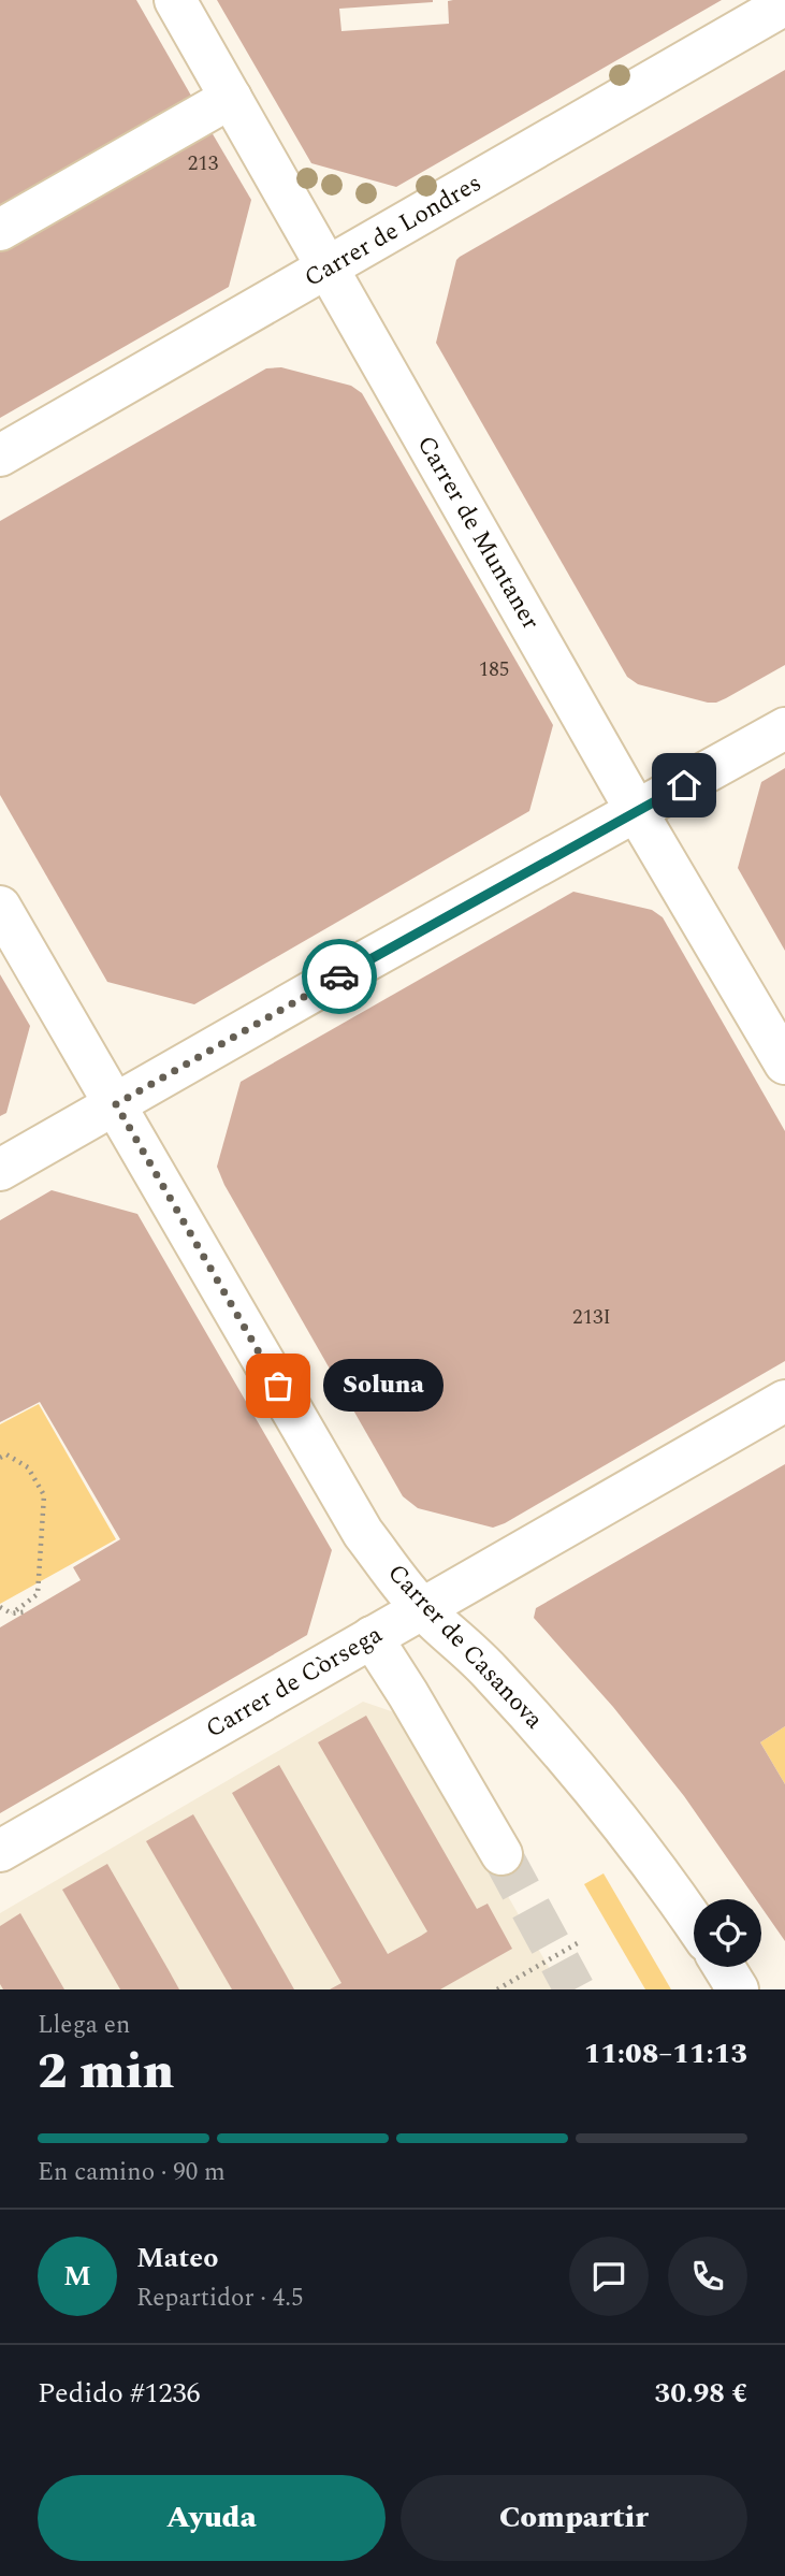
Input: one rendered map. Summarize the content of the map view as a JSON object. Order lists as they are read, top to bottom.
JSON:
{
  "streets": {
    "street": [
      "Carrer de Londres",
      "Carrer de Muntaner",
      "Carrer de Casanova",
      "Carrer de Còrsega"
    ]
  },
  "crossings": [
    ["Carrer de Londres", "Carrer de Muntaner"],
    ["Carrer de Casanova", "Carrer de Còrsega"]
  ],
  "places": ["Soluna"],
  "house_numbers": ["213", "185", "213I"],
  "page": {
    "bubble": "Soluna",
    "heading": ["2 min", "Llega en", "11:08–11:13"],
    "panel": [
      "Mateo",
      "Repartidor · 4.5",
      "Pedido #1236",
      "30.98 €"
    ],
    "bar": "En camino · 90 m",
    "round": "M",
    "buttons": ["Ayuda", "Compartir"]
  }
}
